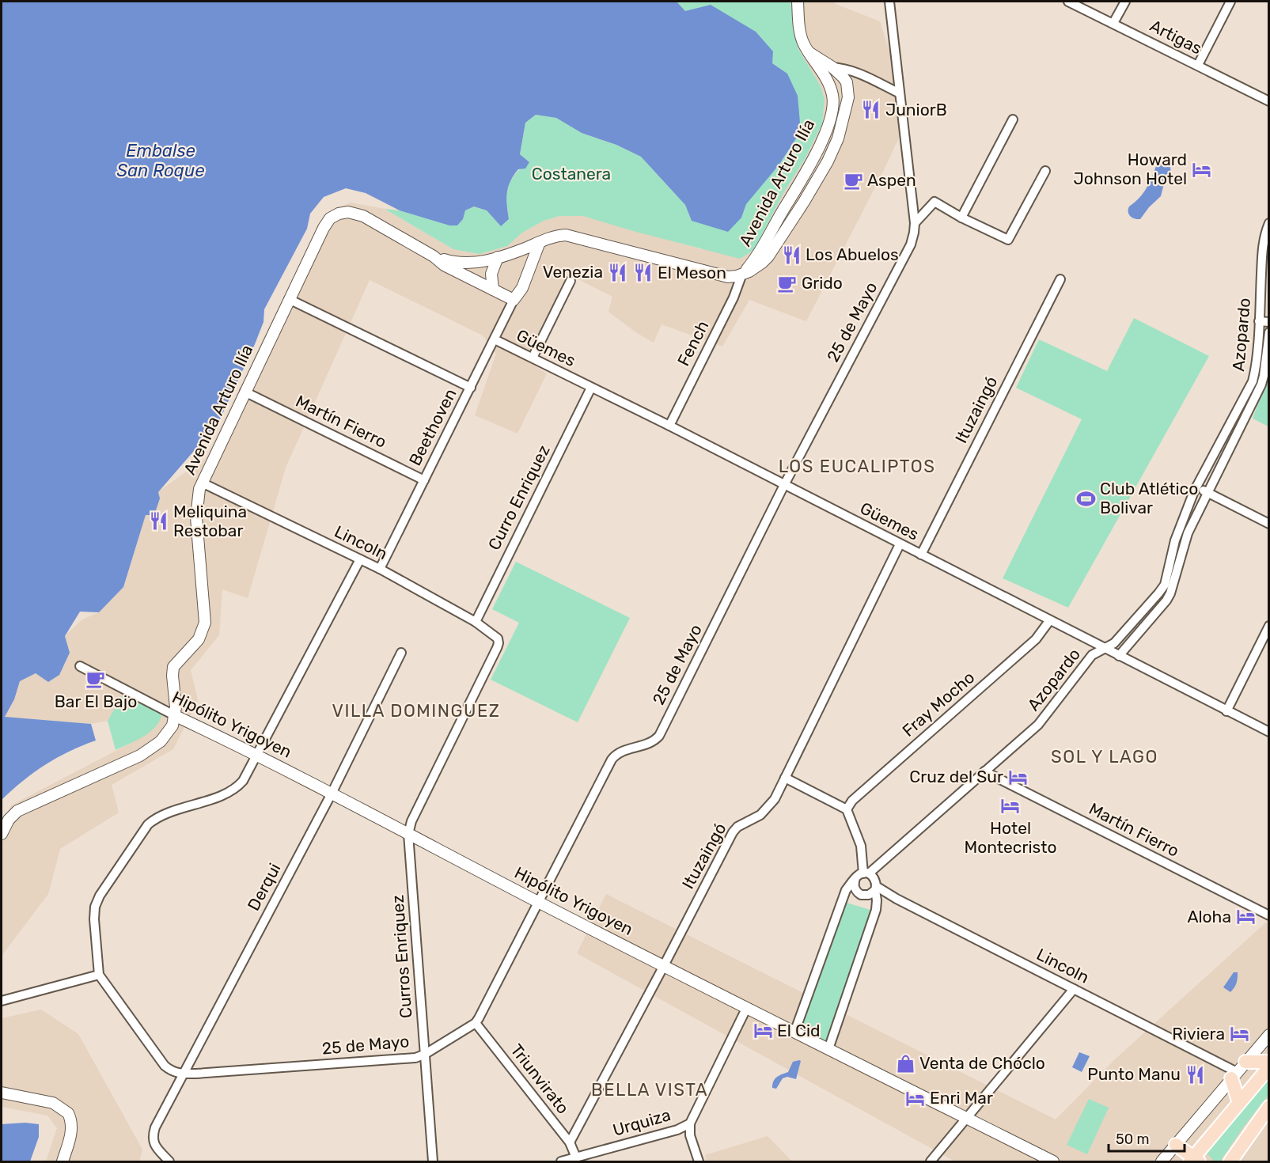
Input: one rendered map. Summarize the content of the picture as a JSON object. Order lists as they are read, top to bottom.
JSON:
{
  "streets": {
    "main road": ["Avenida Arturo Ilía", "Hipólito Yrigoyen"],
    "street": [
      "Artigas",
      "25 de Mayo",
      "Azopardo",
      "Fench",
      "Güemes",
      "Ituzaingó",
      "Martín Fierro",
      "Beethoven",
      "Curro Enriquez",
      "Lincoln",
      "Fray Mocho",
      "Derqui",
      "Curros Enriquez",
      "Triunvirato",
      "Urquiza"
    ]
  },
  "crossings": [
    ["Avenida Arturo Ilía", "Fench"],
    ["Avenida Arturo Ilía", "Martín Fierro"],
    ["Avenida Arturo Ilía", "Beethoven"],
    ["Avenida Arturo Ilía", "Lincoln"],
    ["Avenida Arturo Ilía", "Hipólito Yrigoyen"],
    ["25 de Mayo", "Güemes"],
    ["25 de Mayo", "Hipólito Yrigoyen"],
    ["25 de Mayo", "Derqui"],
    ["25 de Mayo", "Curros Enriquez"],
    ["25 de Mayo", "Triunvirato"],
    ["Azopardo", "Güemes"],
    ["Azopardo", "Martín Fierro"],
    ["Azopardo", "Lincoln"],
    ["Fench", "Güemes"],
    ["Güemes", "Ituzaingó"],
    ["Güemes", "Beethoven"],
    ["Güemes", "Curro Enriquez"],
    ["Güemes", "Fray Mocho"],
    ["Ituzaingó", "Hipólito Yrigoyen"],
    ["Ituzaingó", "Triunvirato"],
    ["Martín Fierro", "Beethoven"],
    ["Beethoven", "Lincoln"],
    ["Curro Enriquez", "Lincoln"],
    ["Lincoln", "Hipólito Yrigoyen"],
    ["Lincoln", "Curros Enriquez"],
    ["Hipólito Yrigoyen", "Derqui"],
    ["Hipólito Yrigoyen", "Curros Enriquez"],
    ["Hipólito Yrigoyen", "Urquiza"],
    ["Triunvirato", "Urquiza"]
  ],
  "districts": [
    "LOS EUCALIPTOS",
    "VILLA DOMINGUEZ",
    "SOL Y LAGO",
    "BELLA VISTA"
  ],
  "water": ["Embalse San Roque"],
  "parks": ["Costanera"],
  "places": {
    "restaurant": [
      "JuniorB",
      "Los Abuelos",
      "Venezia",
      "El Meson",
      "Meliquina Restobar",
      "Punto Manu"
    ],
    "hotel": [
      "Howard Johnson Hotel",
      "Cruz del Sur",
      "Hotel Montecristo",
      "Aloha",
      "El Cid",
      "Riviera",
      "Enri Mar"
    ],
    "cafe": ["Aspen", "Grido", "Bar El Bajo"],
    "sports": ["Club Atlético Bolivar"],
    "shop": ["Venta de Chóclo"]
  },
  "scale_bar": "50 m"
}
